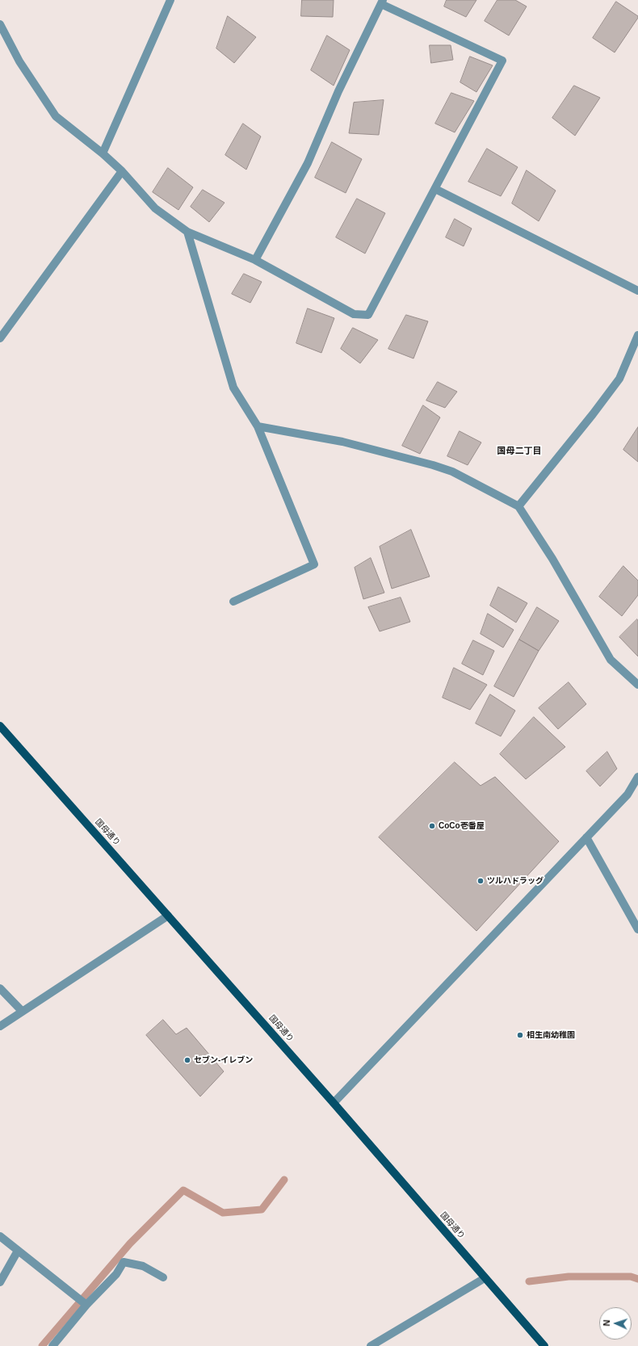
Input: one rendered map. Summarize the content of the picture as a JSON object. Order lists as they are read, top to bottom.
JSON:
{
  "streets": {
    "main road": ["国母通り"]
  },
  "districts": ["国母二丁目"],
  "places": [
    "CoCo壱番屋",
    "ツルハドラッグ",
    "相生南幼稚園",
    "セブン-イレブン"
  ],
  "north": "left"
}
